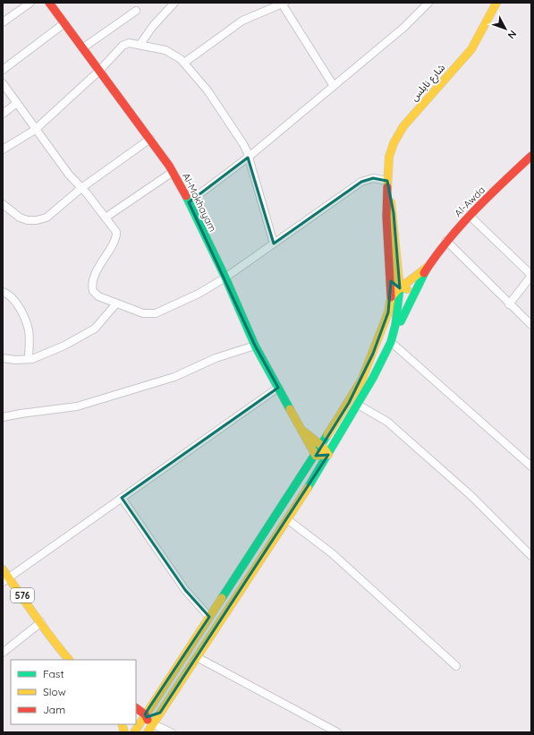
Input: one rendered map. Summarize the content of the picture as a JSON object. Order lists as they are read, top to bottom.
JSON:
{
  "streets": {
    "main road": [
      "شارع نابلس",
      "Al-Awda",
      "Al-Mokhayam",
      "576"
    ]
  },
  "legend": ["Fast", "Slow", "Jam"],
  "north": "bottom right"
}
